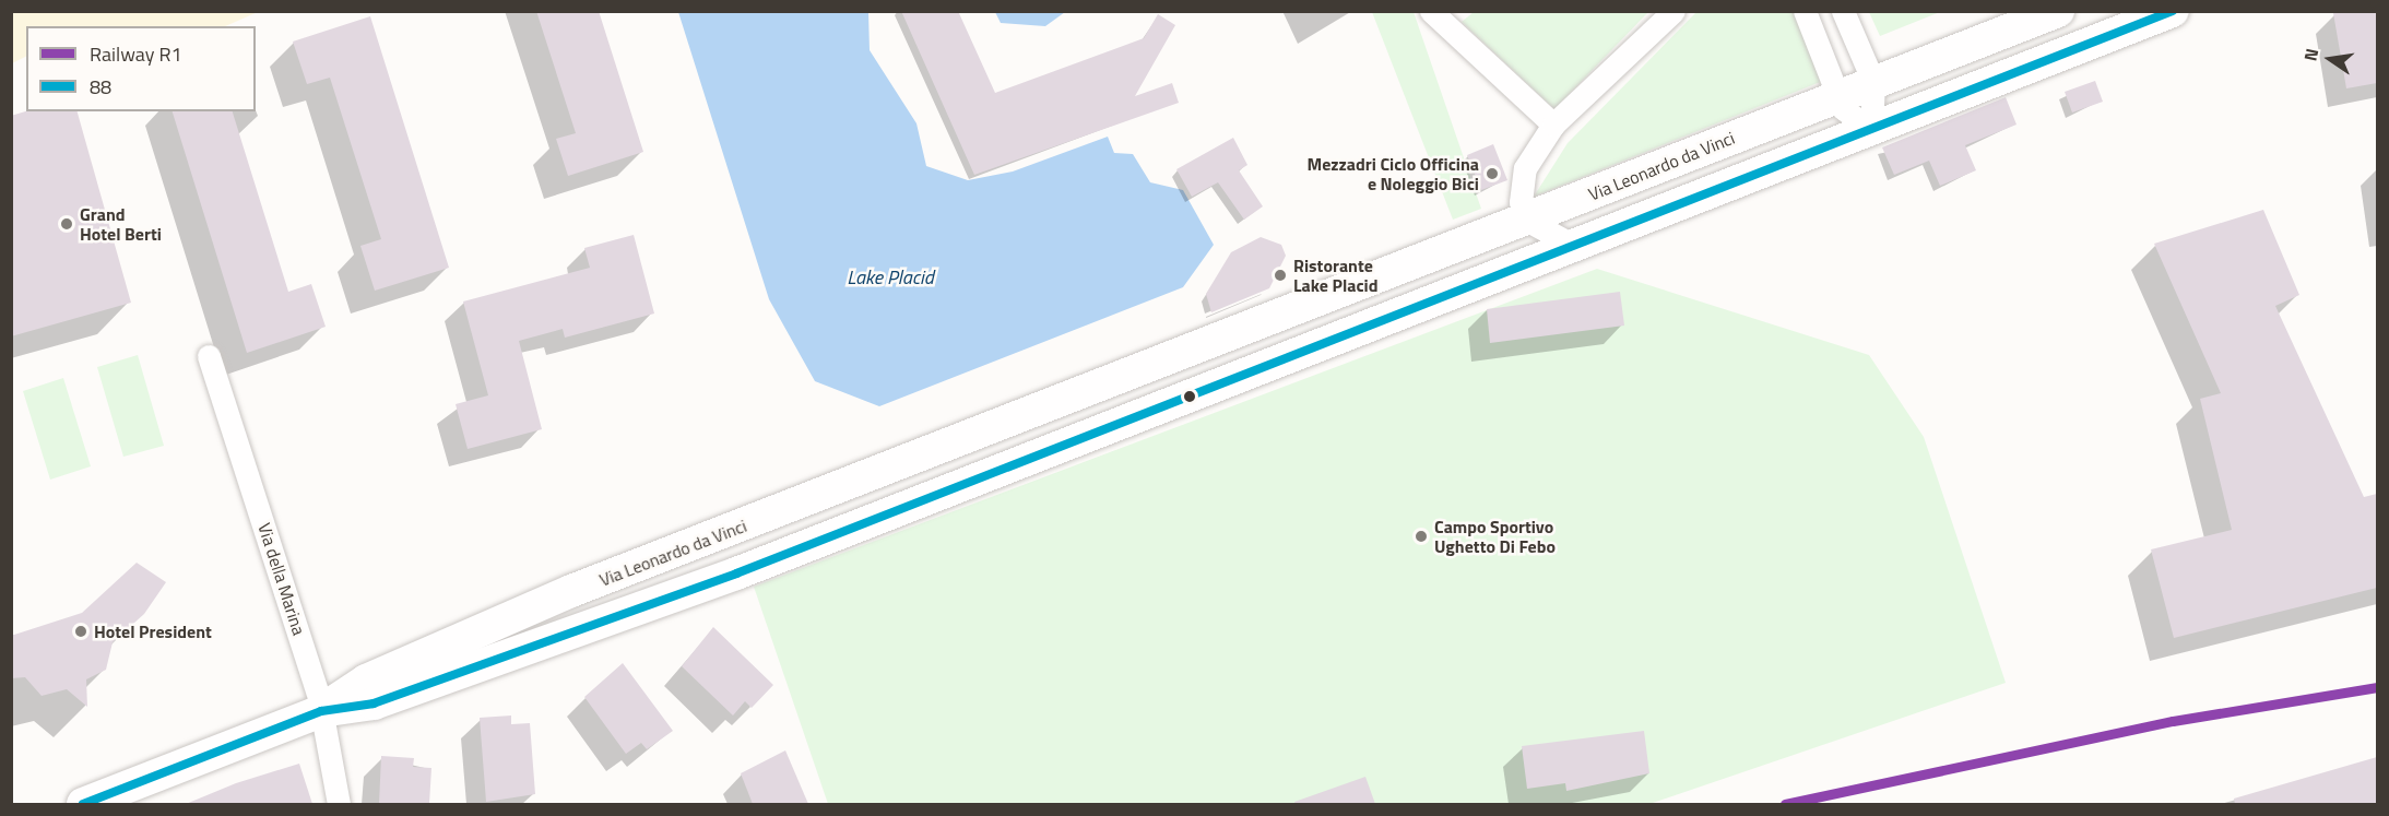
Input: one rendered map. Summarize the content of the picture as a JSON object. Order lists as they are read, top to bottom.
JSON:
{
  "streets": {
    "street": ["Via Leonardo da Vinci", "Via della Marina"]
  },
  "crossings": [
    ["Via Leonardo da Vinci", "Via della Marina"]
  ],
  "water": ["Lake Placid"],
  "places": [
    "Mezzadri Ciclo Officina e Noleggio Bici",
    "Grand Hotel Berti",
    "Ristorante Lake Placid",
    "Campo Sportivo Ughetto Di Febo",
    "Hotel President"
  ],
  "lines": ["transit line 88", "rail line R1"],
  "legend": ["Railway R1", "88"],
  "north": "left"
}
